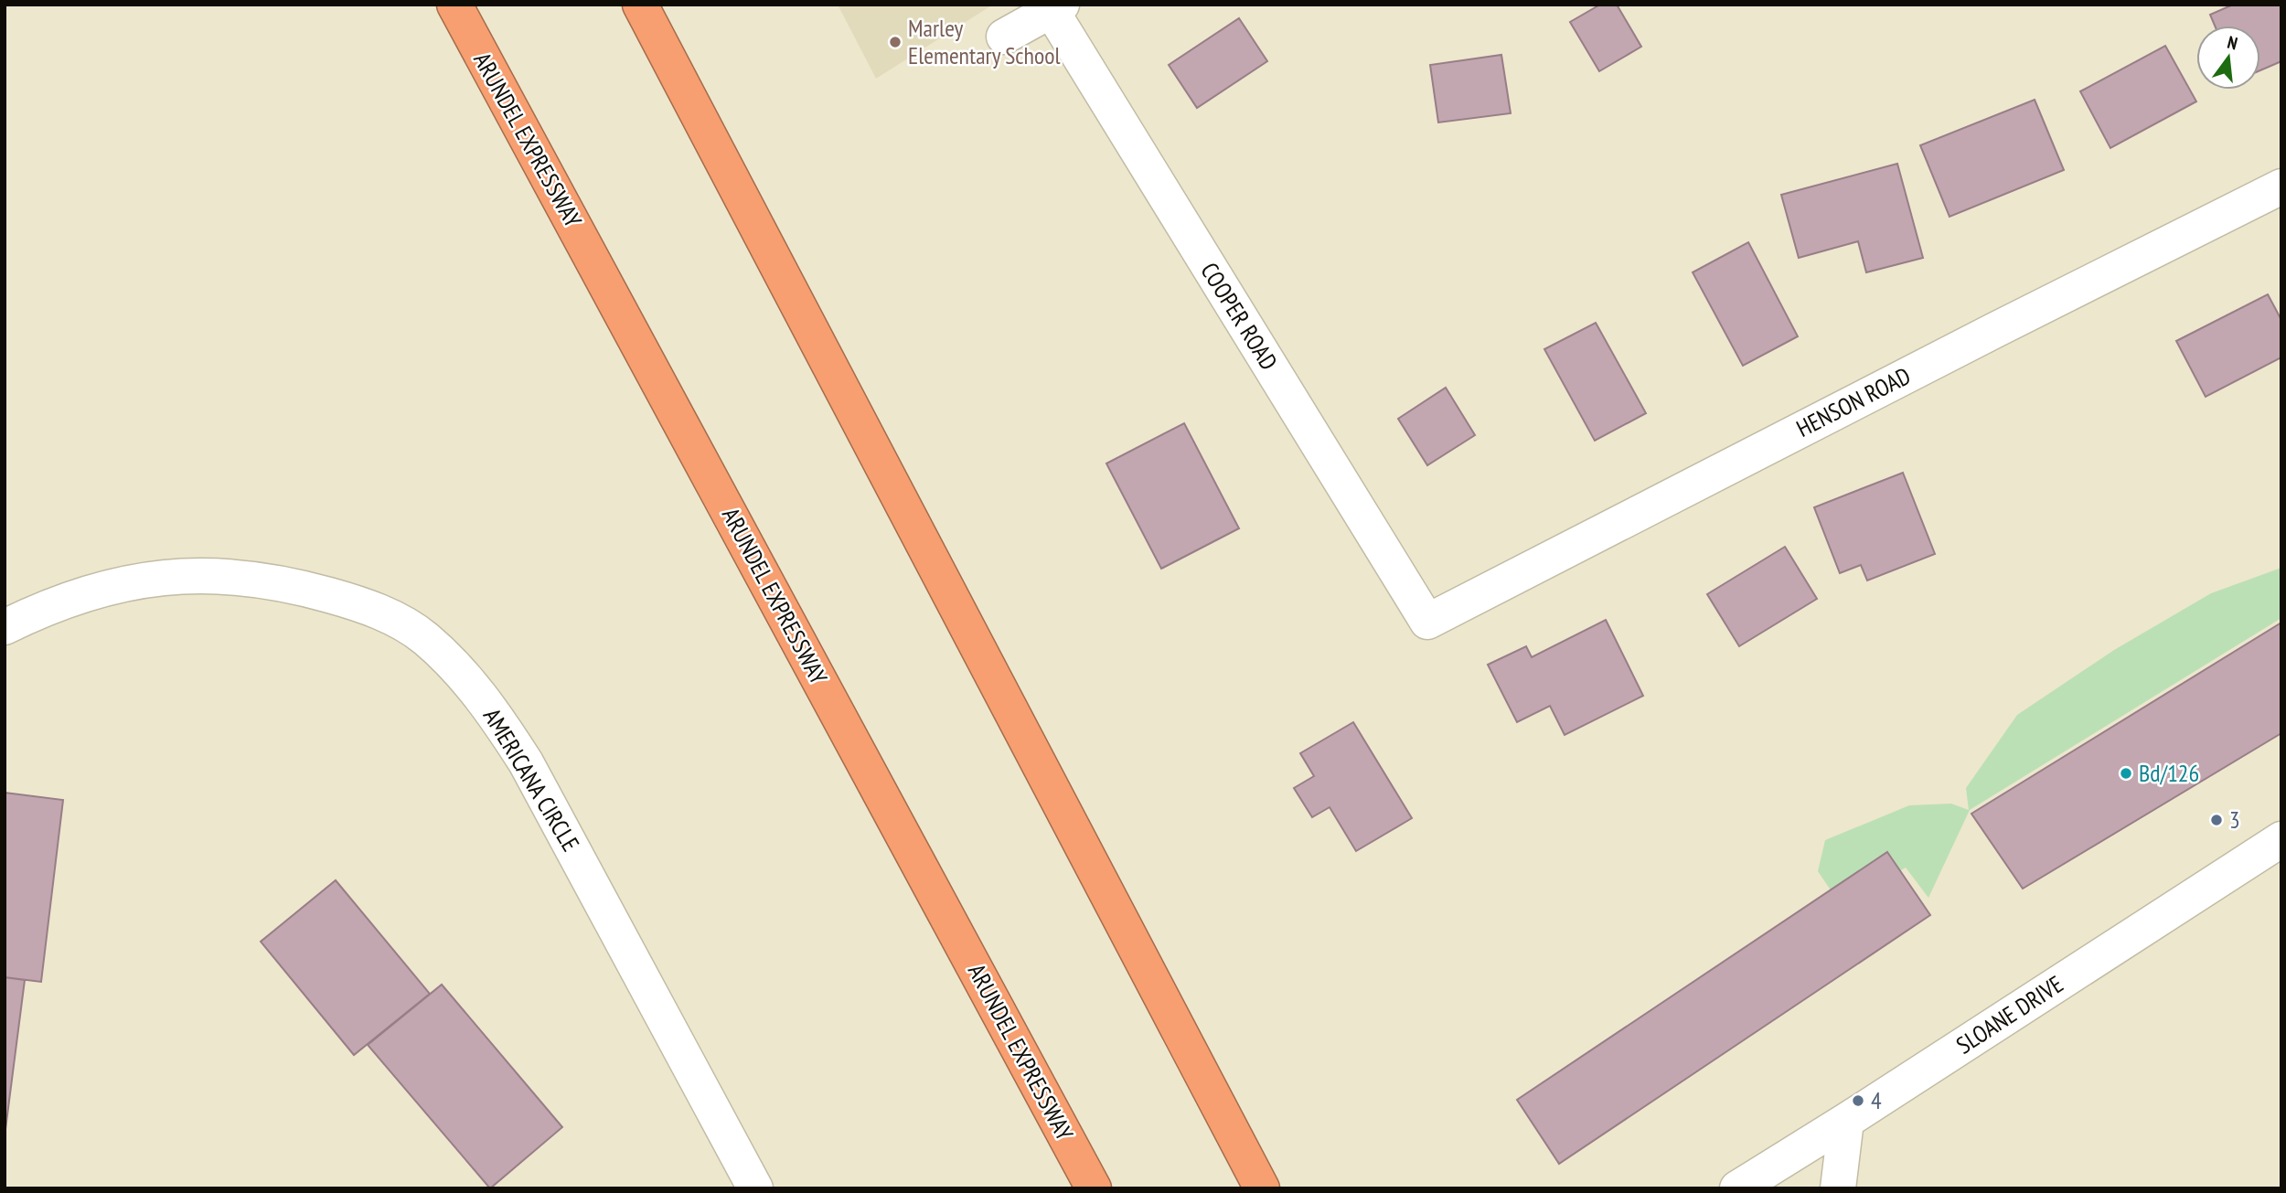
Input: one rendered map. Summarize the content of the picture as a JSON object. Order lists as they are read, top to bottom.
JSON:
{
  "streets": {
    "highway": ["ARUNDEL EXPRESSWAY"],
    "street": [
      "COOPER ROAD",
      "HENSON ROAD",
      "AMERICANA CIRCLE",
      "SLOANE DRIVE"
    ]
  },
  "crossings": [
    ["COOPER ROAD", "HENSON ROAD"]
  ],
  "places": [
    "Marley Elementary School",
    "Bd/126",
    "3",
    "4"
  ],
  "north": "top"
}
